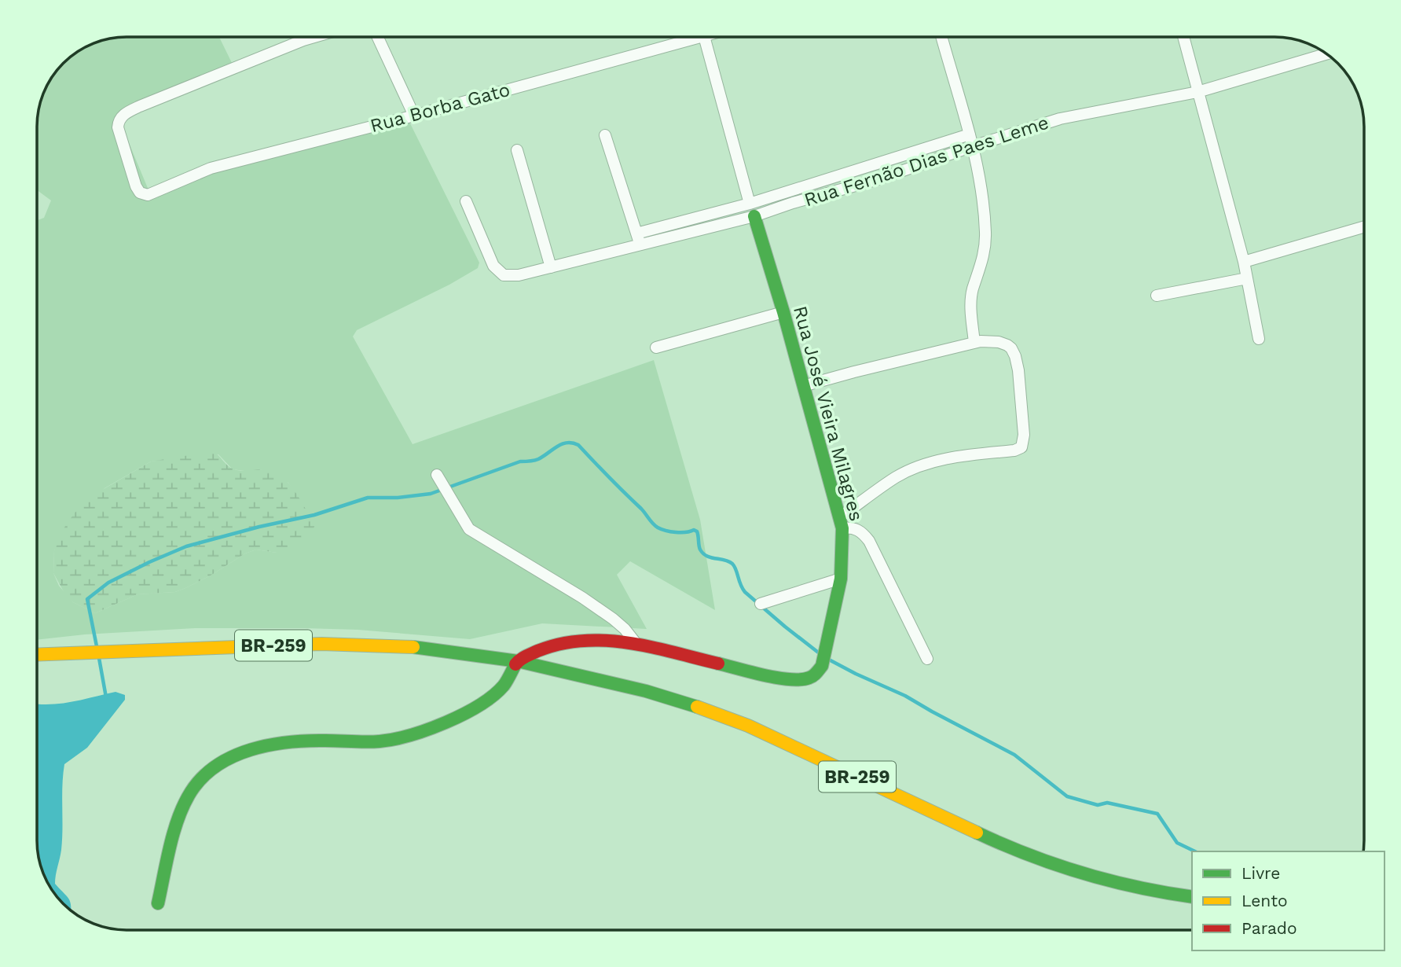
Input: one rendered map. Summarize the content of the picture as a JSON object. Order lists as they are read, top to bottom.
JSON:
{
  "streets": {
    "main road": ["Rua José Vieira Milagres", "BR-259"],
    "street": ["Rua Borba Gato", "Rua Fernão Dias Paes Leme"]
  },
  "crossings": [
    ["Rua Fernão Dias Paes Leme", "Rua José Vieira Milagres"],
    ["Rua José Vieira Milagres", "BR-259"]
  ],
  "legend": ["Livre", "Lento", "Parado"]
}
